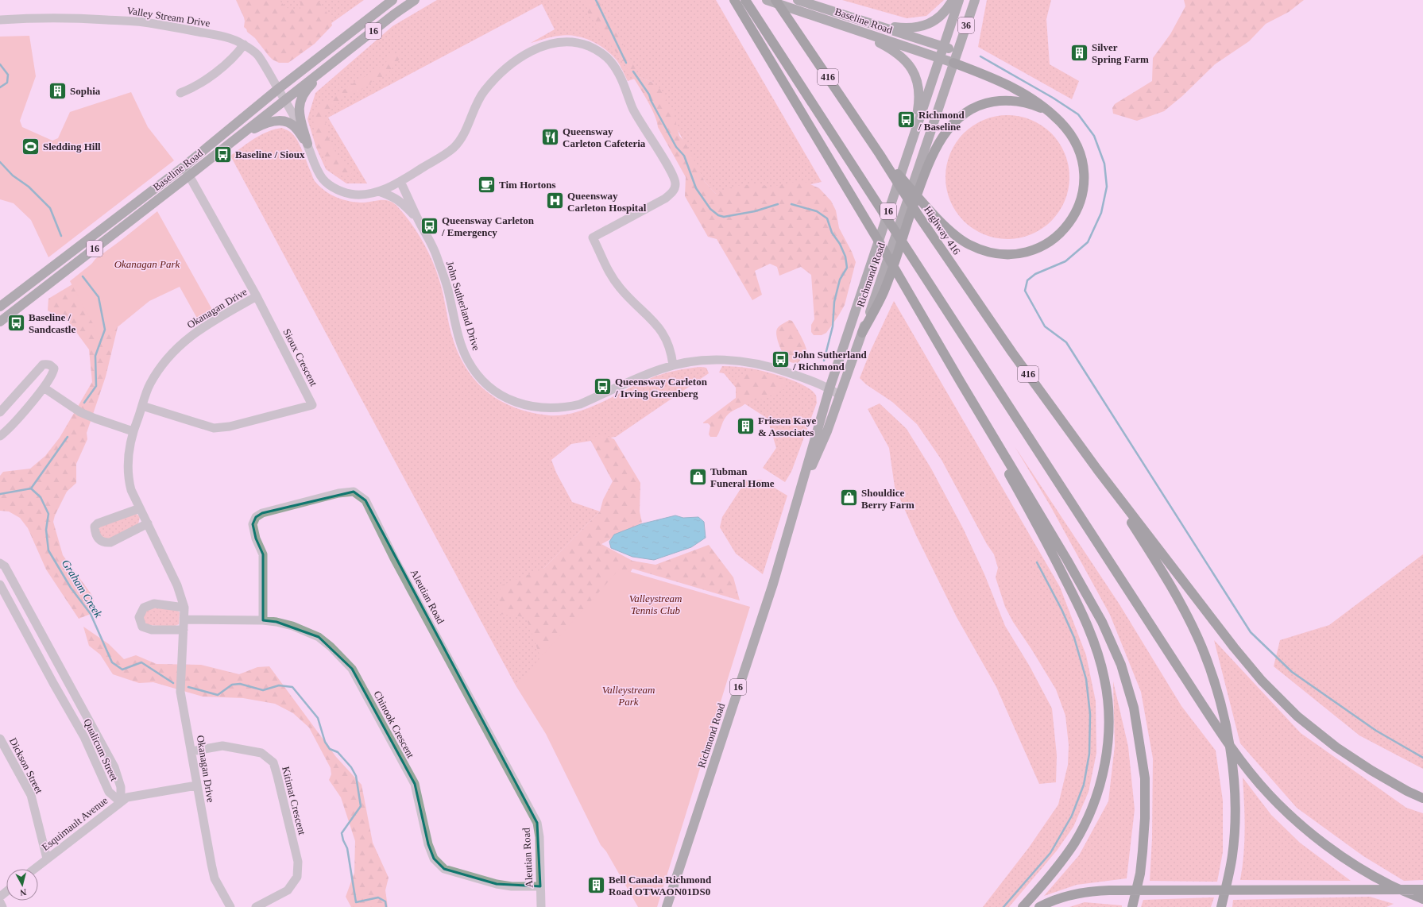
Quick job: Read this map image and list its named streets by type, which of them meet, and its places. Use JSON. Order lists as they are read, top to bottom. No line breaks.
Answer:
{"streets":{"highway":["416","Highway 416"],"main road":["Baseline Road","36","16","Richmond Road"],"street":["Valley Stream Drive","John Sutherland Drive","Okanagan Drive","Sioux Crescent","Aleutian Road","Chinook Crescent","Qualicum Street","Dickson Street","Kitimat Crescent","Esquimault Avenue"]},"crossings":[["Valley Stream Drive","Baseline Road"],["Baseline Road","36"],["Baseline Road","Richmond Road"],["Baseline Road","Sioux Crescent"],["36","Richmond Road"],["Richmond Road","John Sutherland Drive"],["Okanagan Drive","Sioux Crescent"],["Okanagan Drive","Chinook Crescent"],["Okanagan Drive","Kitimat Crescent"],["Okanagan Drive","Esquimault Avenue"],["Aleutian Road","Chinook Crescent"],["Qualicum Street","Esquimault Avenue"],["Dickson Street","Esquimault Avenue"]],"water":["Graham Creek"],"parks":["Okanagan Park","Valleystream Tennis Club","Valleystream Park"],"places":{"building":["Silver Spring Farm","Sophia","Friesen Kaye & Associates","Bell Canada Richmond Road OTWAON01DS0"],"bus stop":["Richmond / Baseline","Baseline / Sioux","Queensway Carleton / Emergency","Baseline / Sandcastle","John Sutherland / Richmond","Queensway Carleton / Irving Greenberg"],"restaurant":["Queensway Carleton Cafeteria"],"sports":["Sledding Hill"],"cafe":["Tim Hortons"],"hospital":["Queensway Carleton Hospital"],"shop":["Tubman Funeral Home","Shouldice Berry Farm"]},"north":"bottom"}
